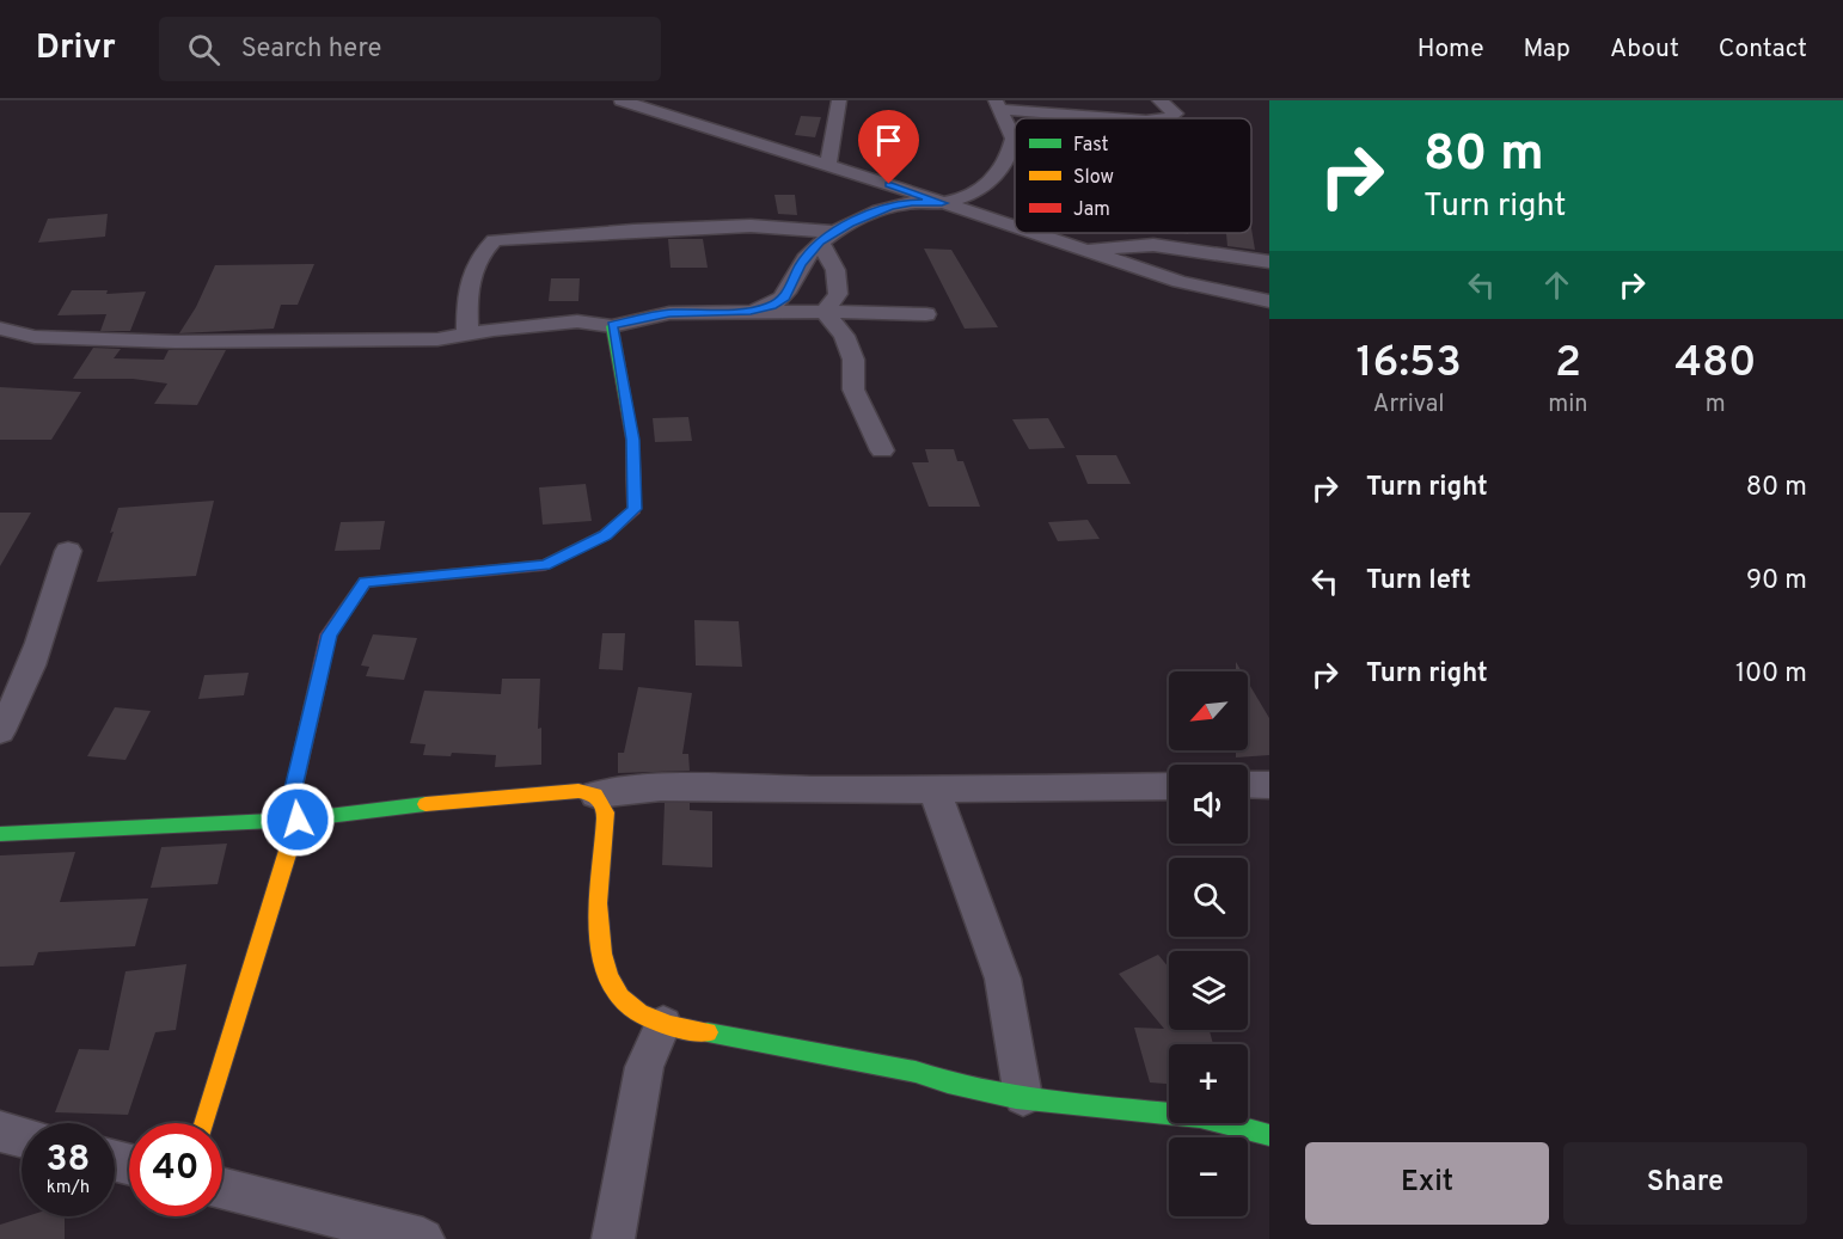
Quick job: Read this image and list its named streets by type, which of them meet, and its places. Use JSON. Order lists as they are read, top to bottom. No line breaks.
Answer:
{"legend":["Fast","Slow","Jam"],"north":"bottom left","page":{"header":"Drivr","search":"Search here","nav":["Home","Map","About","Contact"],"turn":["80 m","Turn right"],"eta":["16:53","Arrival","2","min","480","m"],"list":[{"name":"Turn right","value":"80 m"},{"name":"Turn left","value":"90 m"},{"name":"Turn right","value":"100 m"}],"map_buttons":["+","−"],"speed":"38 km/h","limit":"40","buttons":["Exit","Share"]}}
